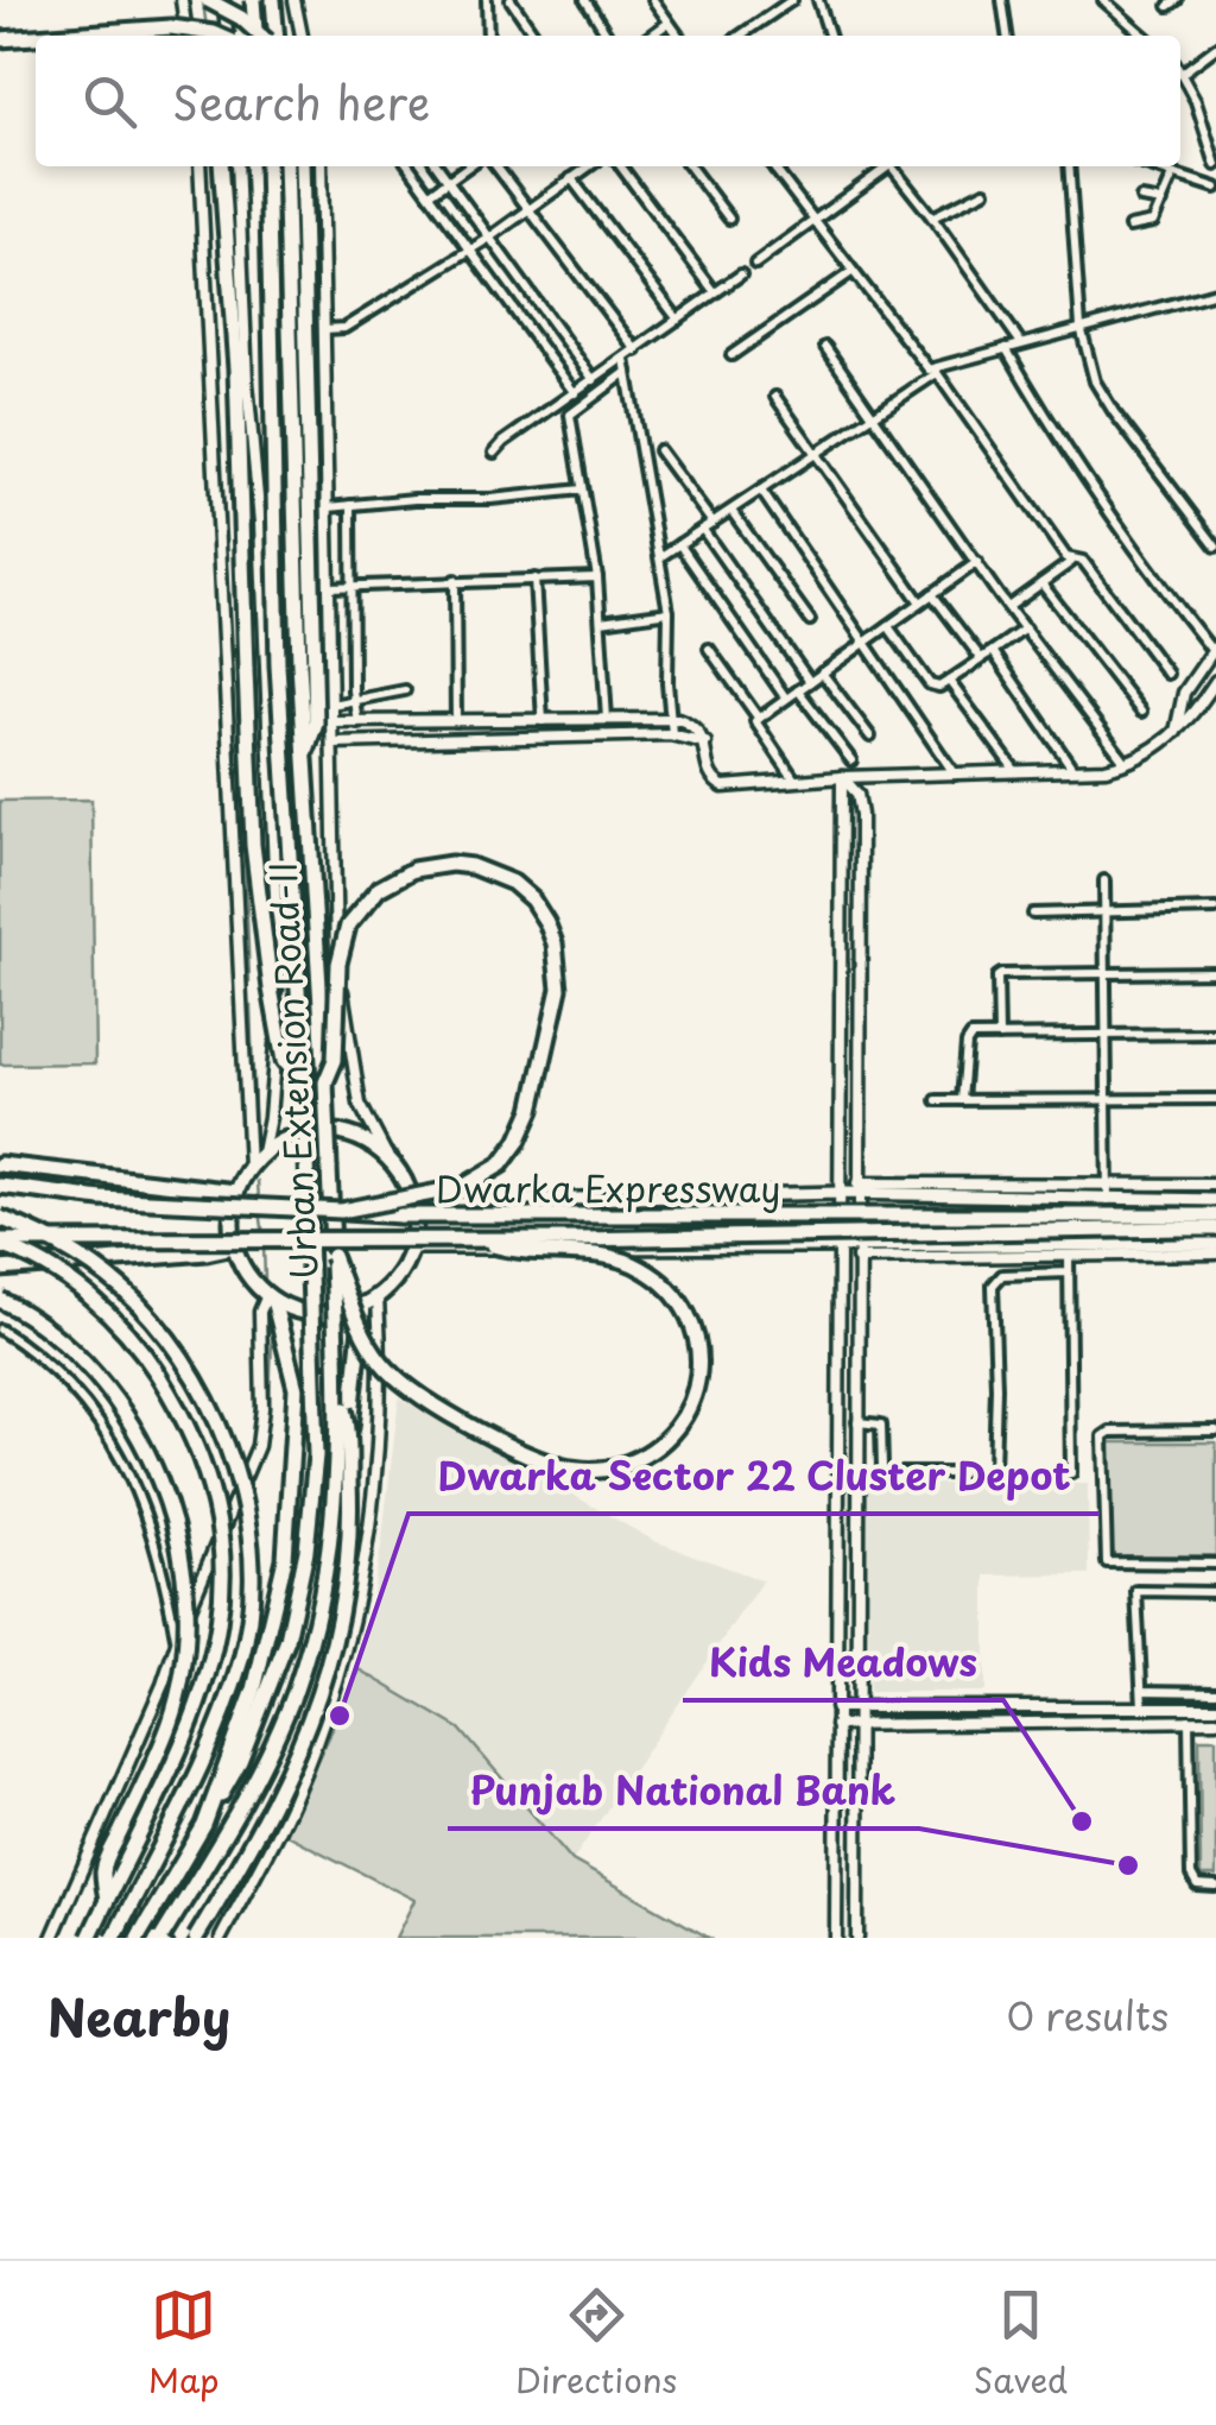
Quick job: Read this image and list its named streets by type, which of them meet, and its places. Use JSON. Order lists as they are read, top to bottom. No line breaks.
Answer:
{"streets":{"highway":["Urban Extension Road-II","Dwarka Expressway"]},"places":["Dwarka Sector 22 Cluster Depot","Kids Meadows","Punjab National Bank"],"page":{"search":"Search here","heading":["Nearby","0 results"],"nav":["Map","Directions","Saved"]}}
